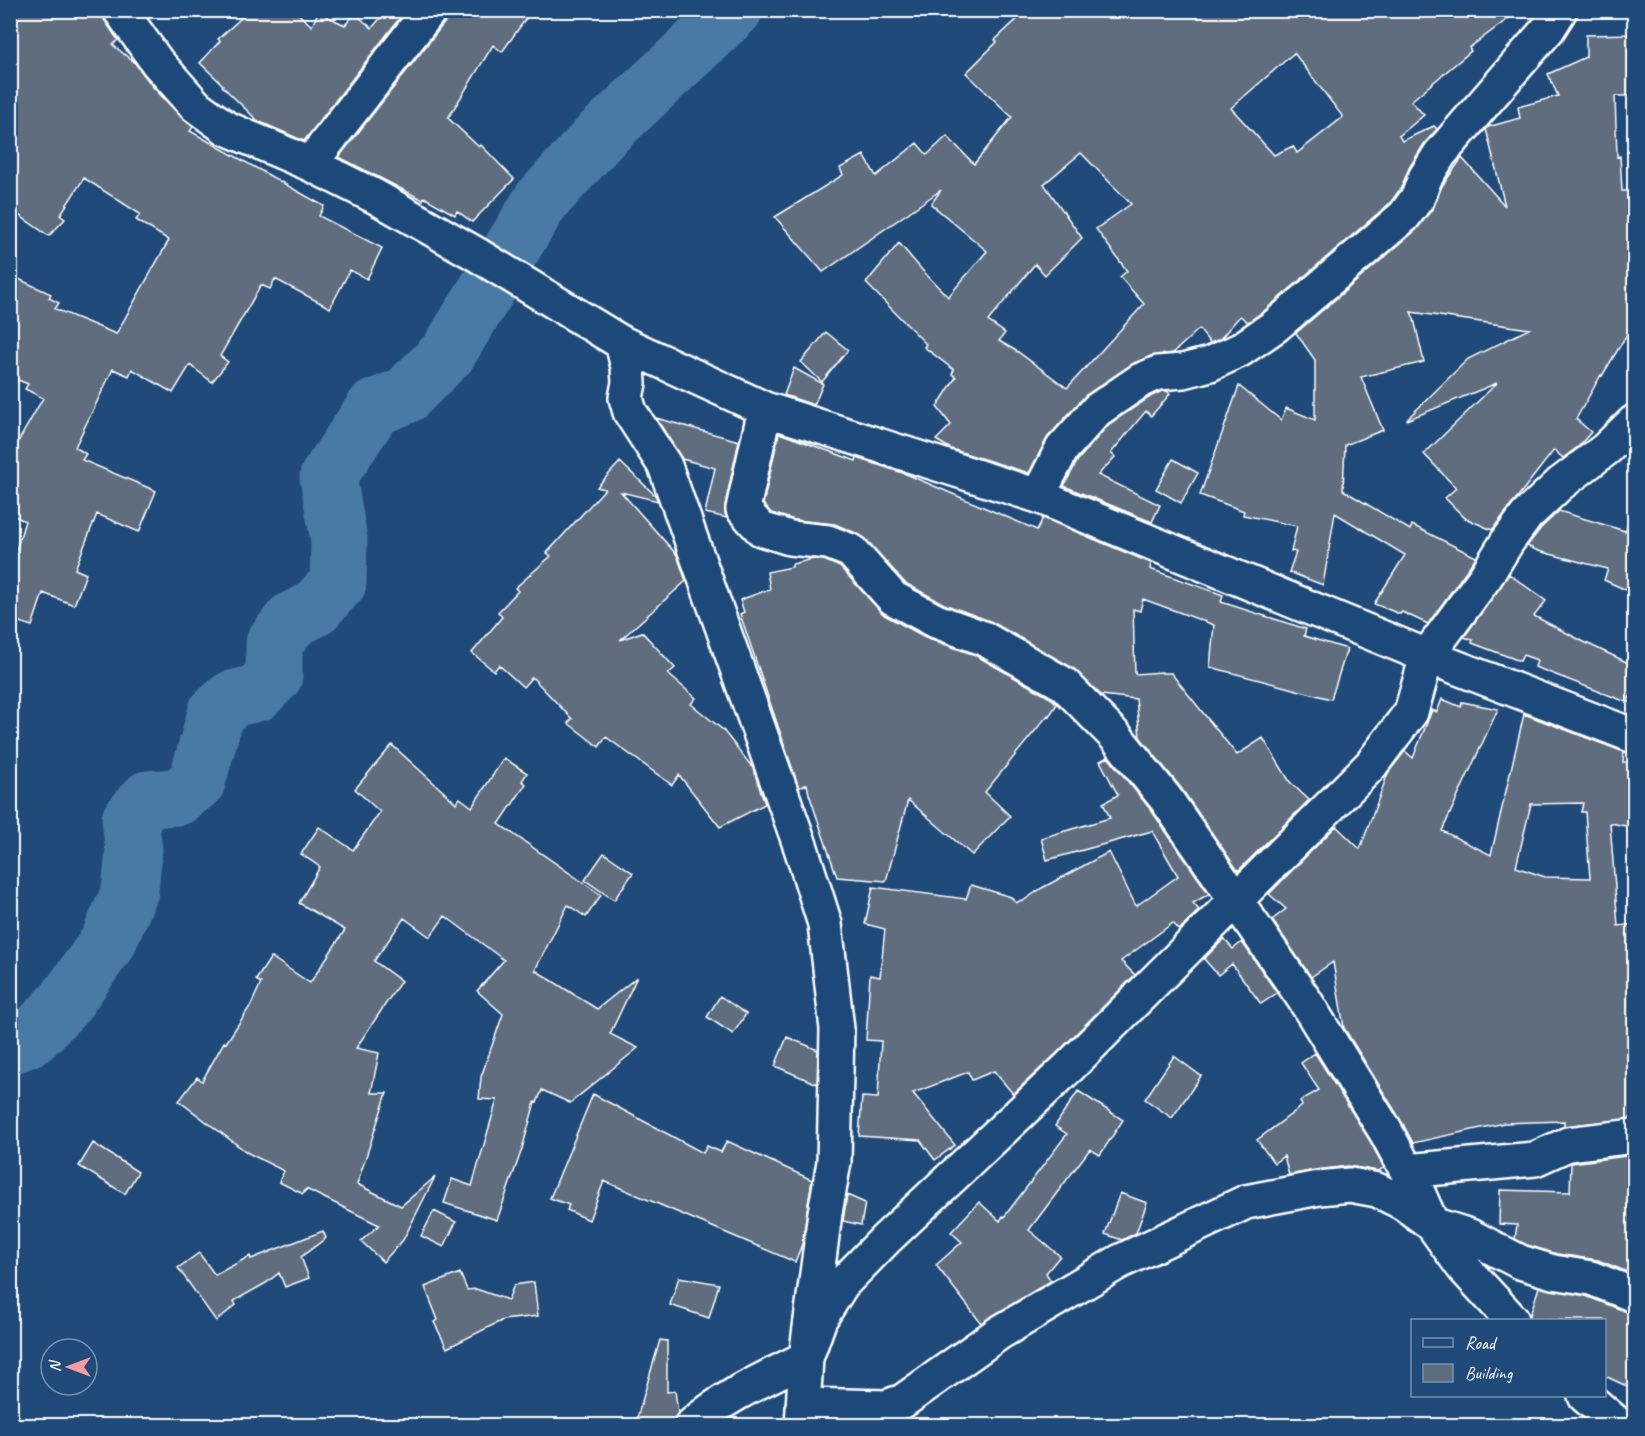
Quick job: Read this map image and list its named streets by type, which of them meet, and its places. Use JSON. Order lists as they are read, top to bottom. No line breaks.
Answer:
{"legend":["Road","Building"],"north":"left"}
